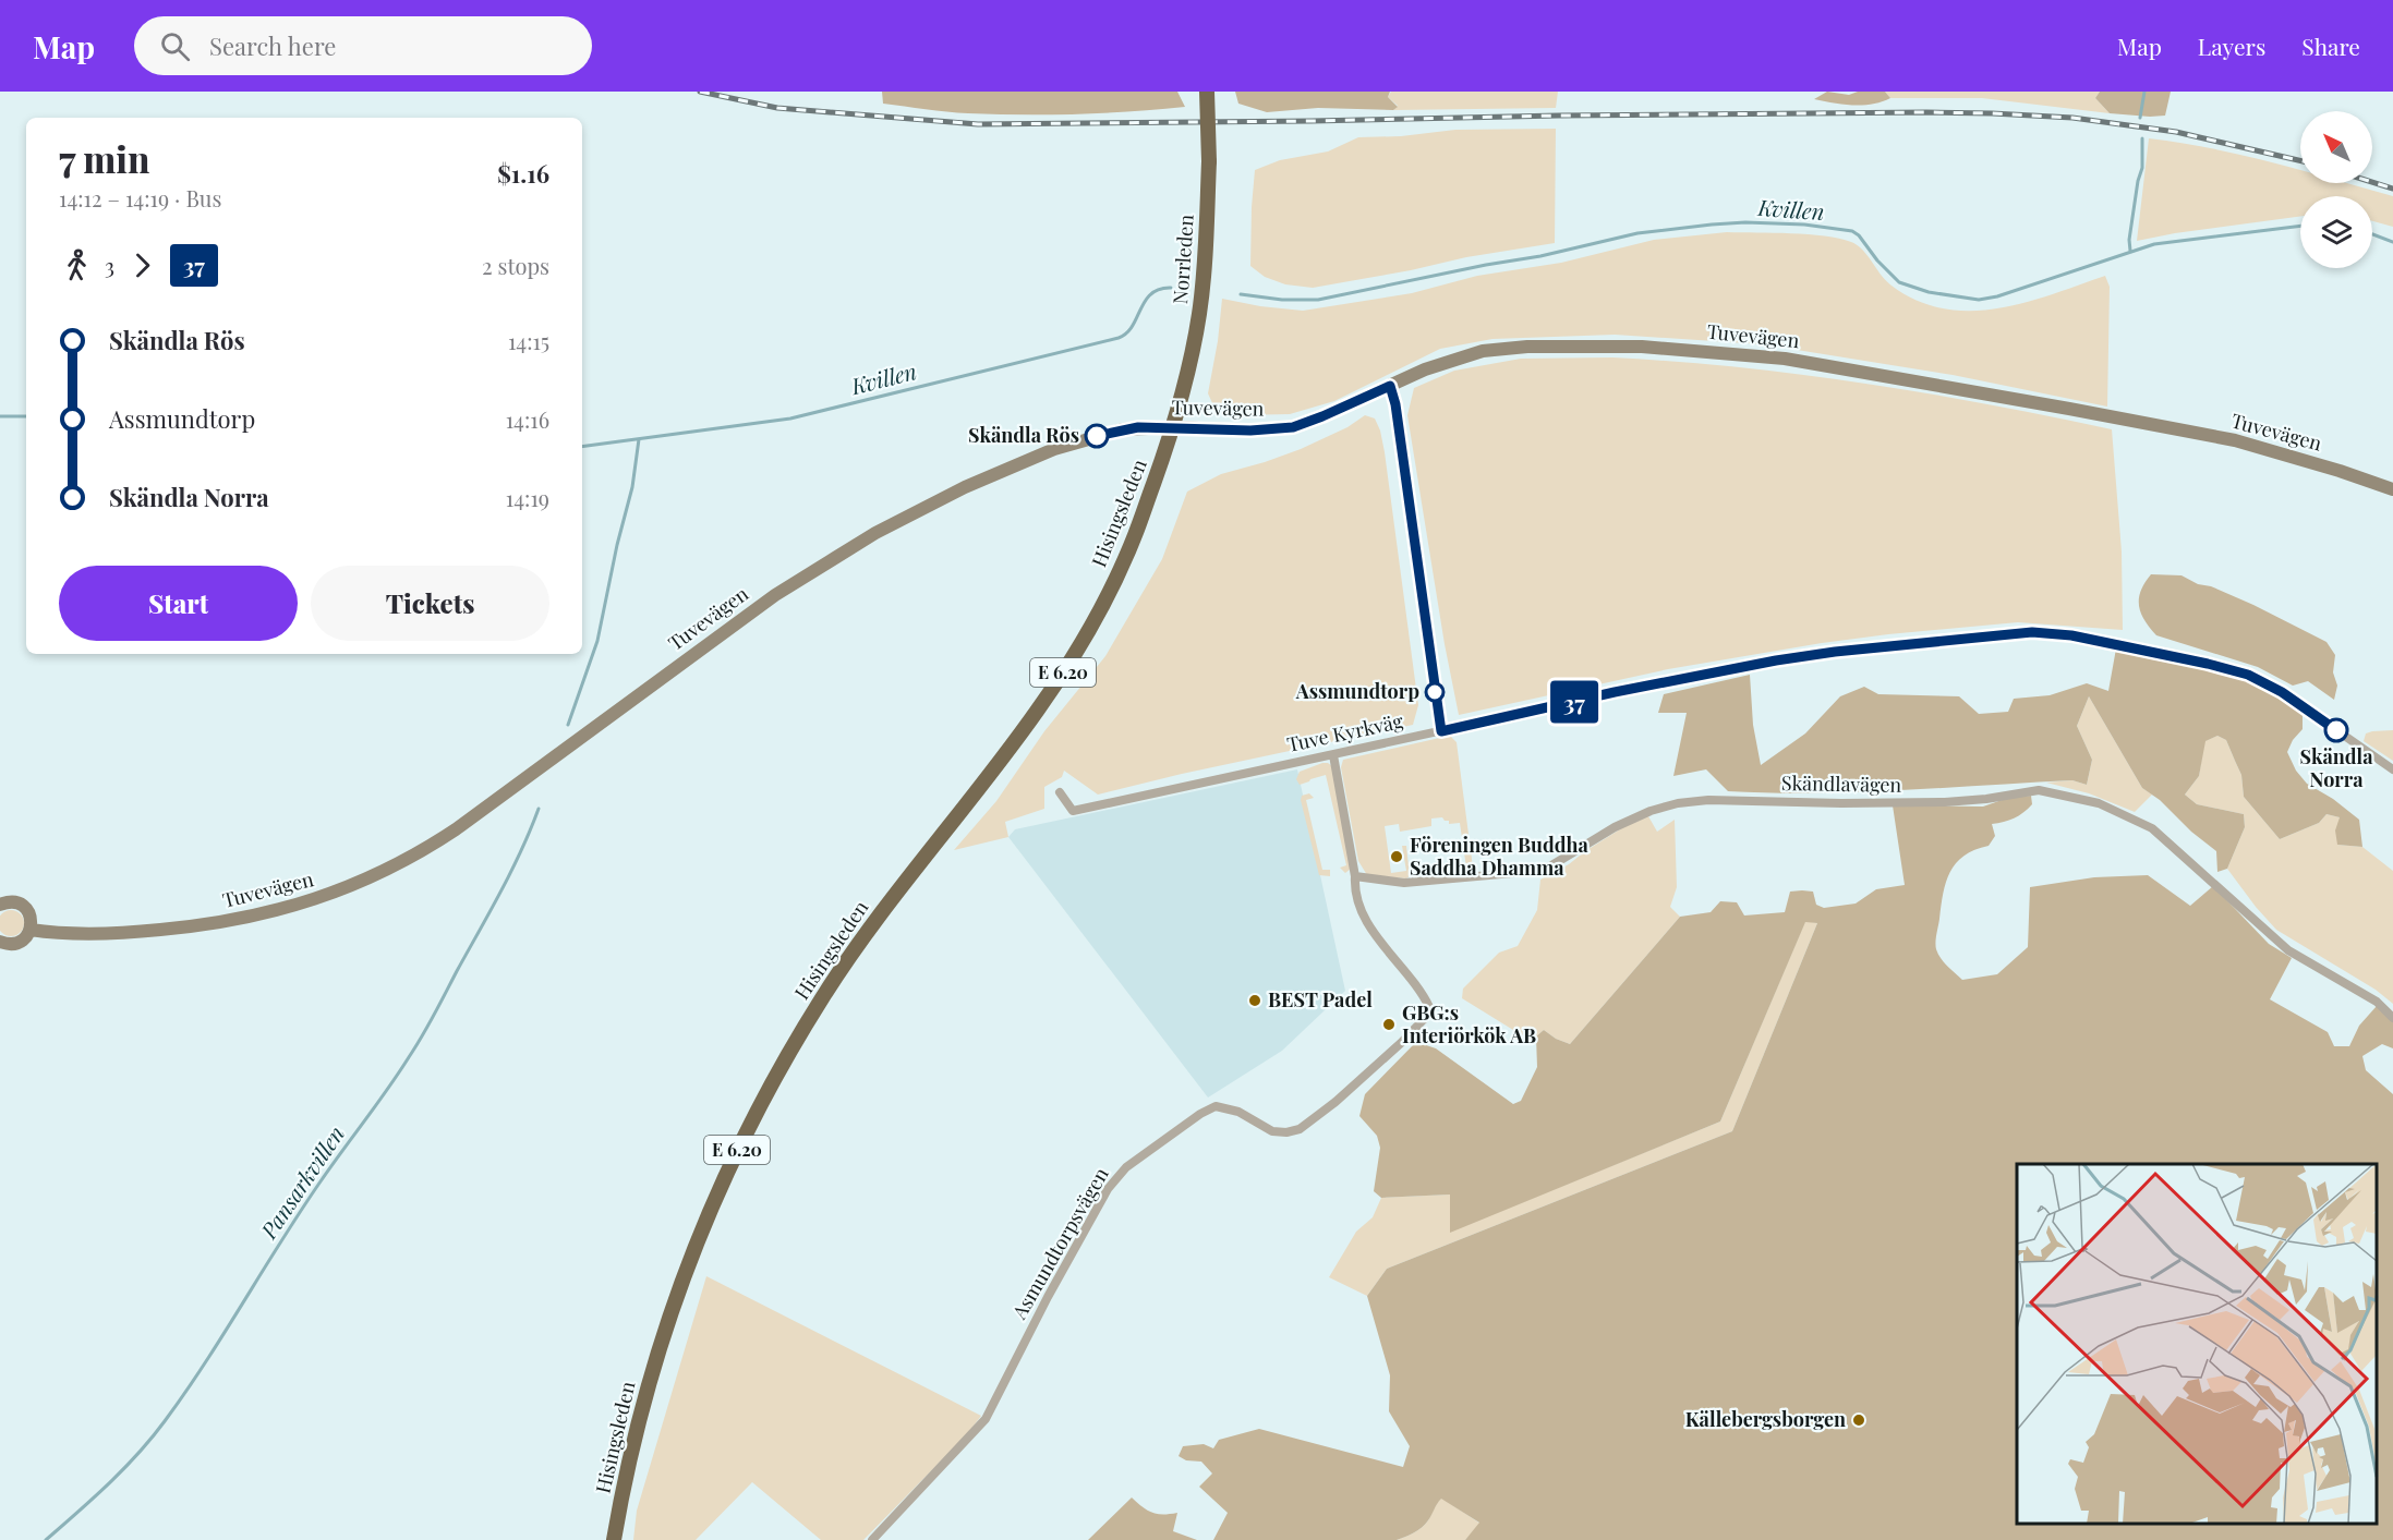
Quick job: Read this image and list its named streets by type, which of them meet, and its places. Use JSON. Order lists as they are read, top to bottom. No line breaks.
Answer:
{"streets":{"highway":["Norrleden","Hisingsleden","E 6.20"],"main road":["Tuvevägen"],"street":["Tuve Kyrkväg","Skändlavägen","Asmundtorpsvägen"]},"crossings":[["Norrleden","Tuvevägen"],["Norrleden","Hisingsleden"],["Tuvevägen","Hisingsleden"],["Skändlavägen","Asmundtorpsvägen"]],"water":["Kvillen","Pansarkvillen"],"places":["Skändla Rös","Assmundtorp","Skändla Norra","Föreningen Buddha Saddha Dhamma","BEST Padel","GBG:s Interiörkök AB","Källebergsborgen"],"lines":["bus line 37"],"north":"top left","page":{"header":"Map","search":"Search here","nav":["Map","Layers","Share"],"on_map":"37","heading":["7 min","14:12 – 14:19 · Bus","$1.16"],"legs":["3","37","2 stops"],"list":[{"name":"Skändla Rös","value":"14:15"},{"name":"Assmundtorp","value":"14:16"},{"name":"Skändla Norra","value":"14:19"}],"buttons":["Start","Tickets"]}}
